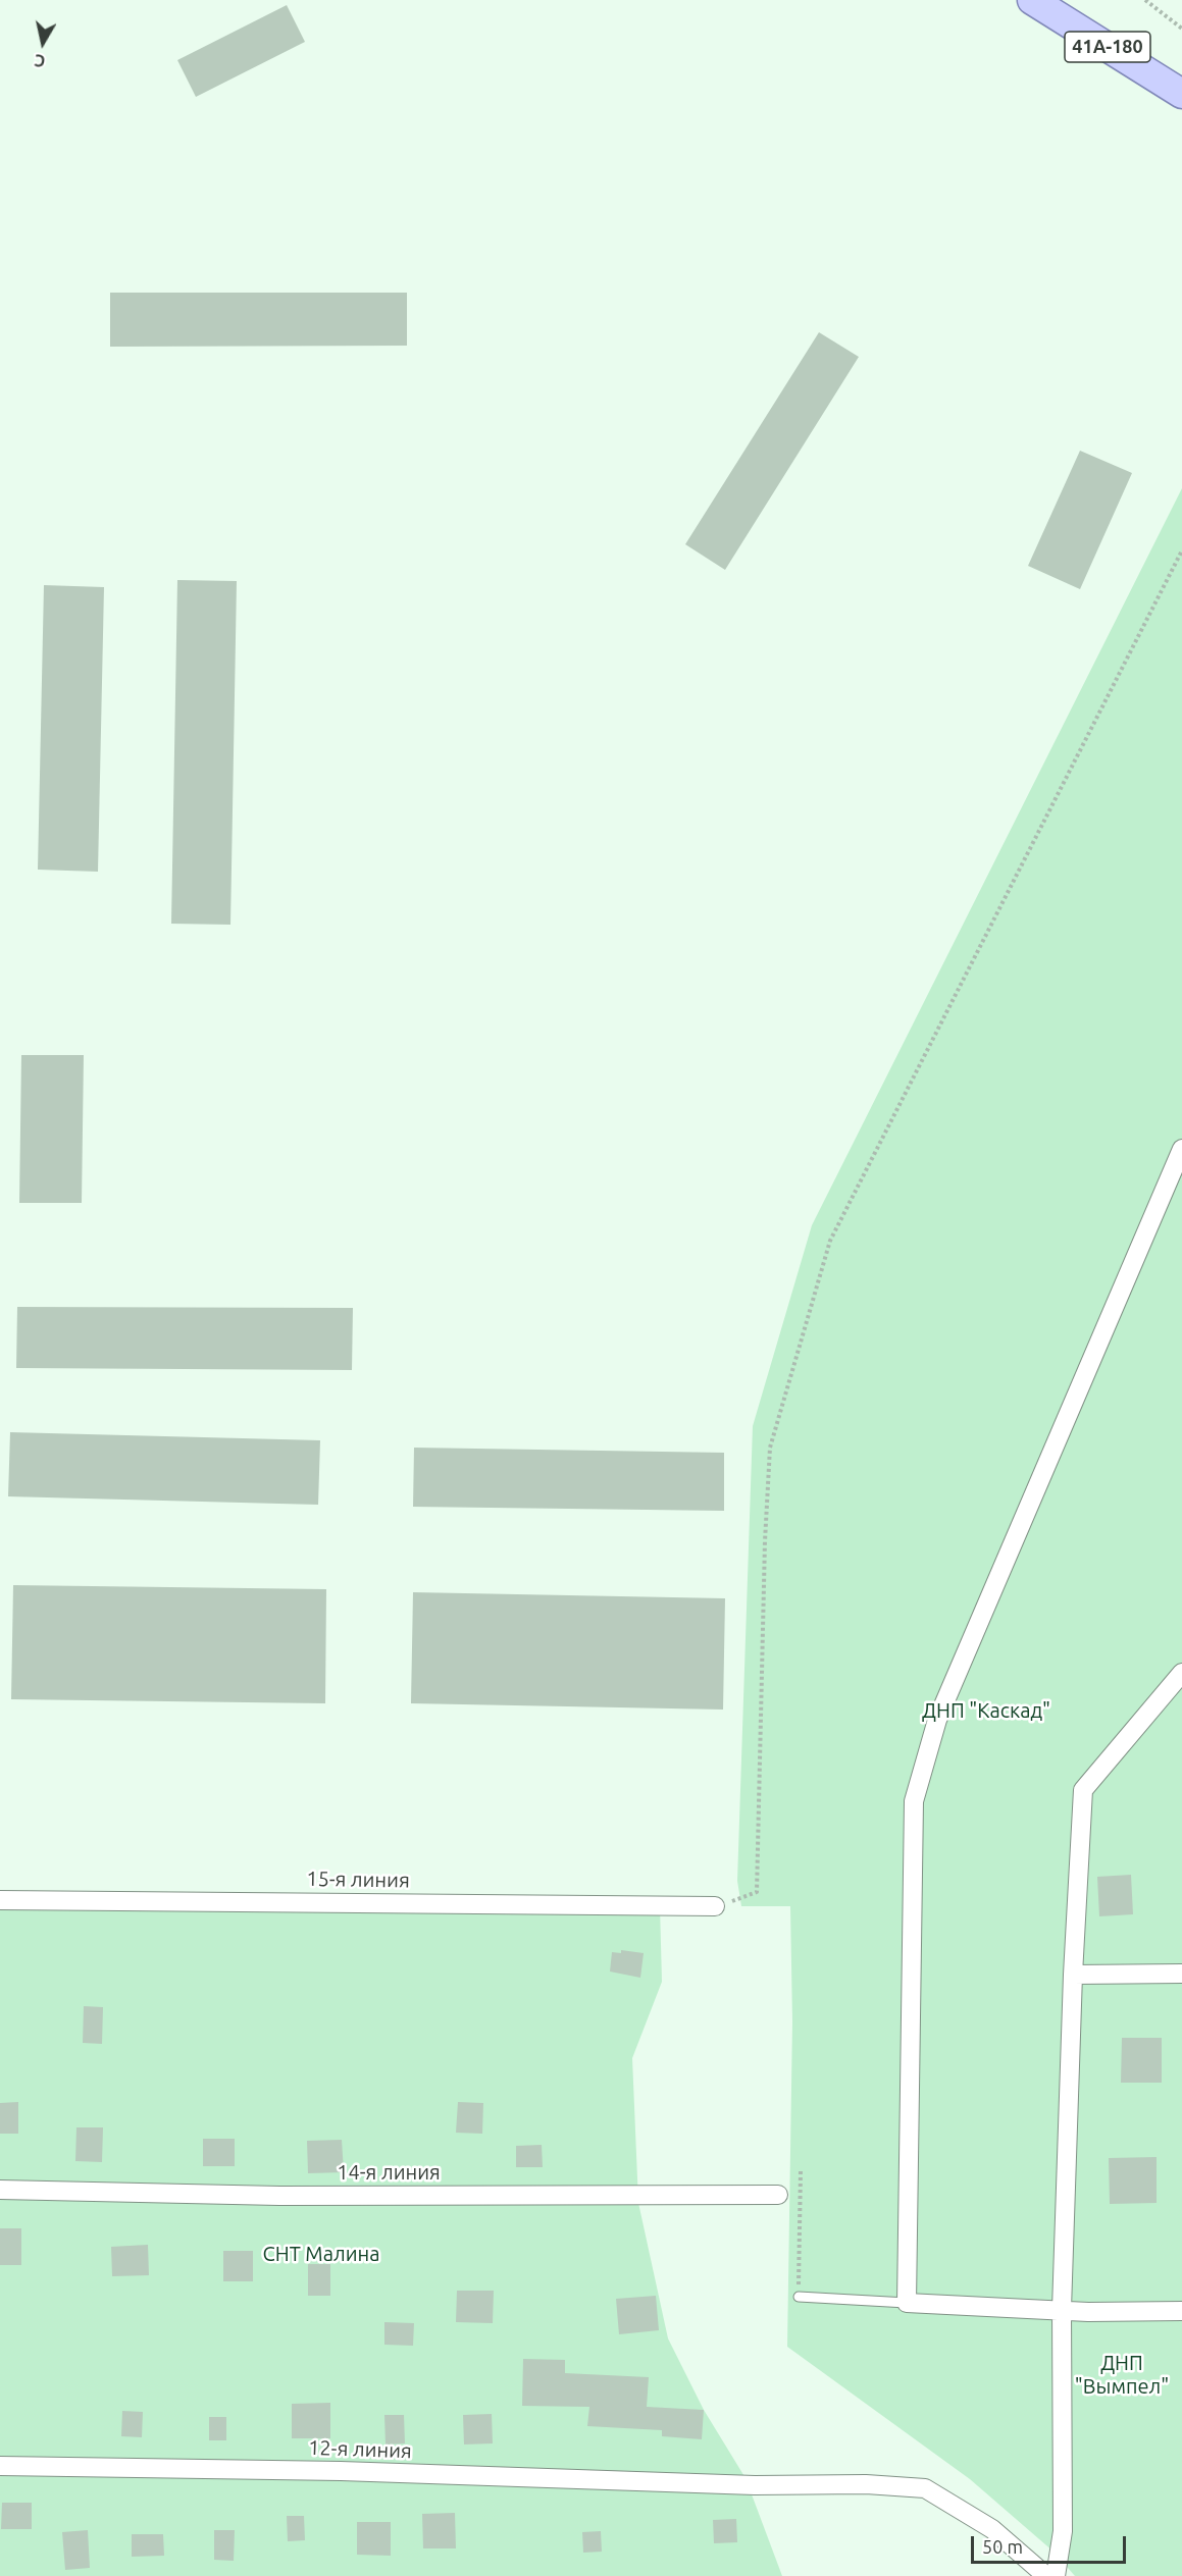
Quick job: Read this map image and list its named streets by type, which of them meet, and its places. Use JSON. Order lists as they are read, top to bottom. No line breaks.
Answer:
{"streets":{"main road":["41А-180"],"street":["15-я линия","14-я линия","12-я линия"]},"parks":["ДНП \"Каскад\"","СНТ Малина","ДНП \"Вымпел\""],"scale_bar":"50 m","north":"bottom"}
